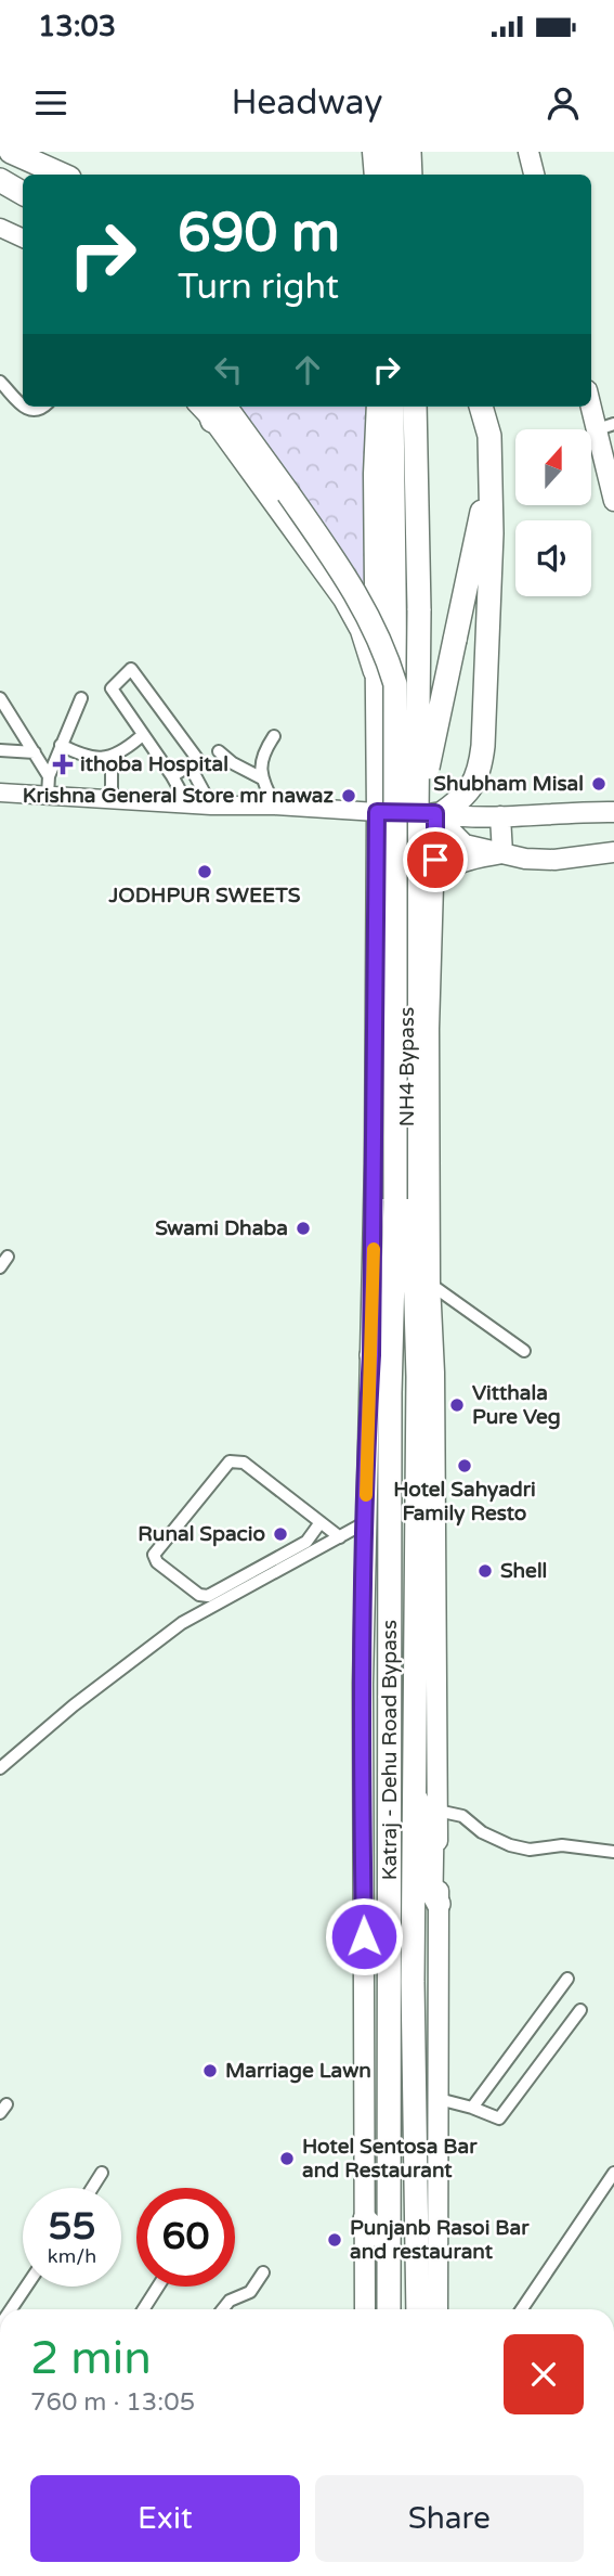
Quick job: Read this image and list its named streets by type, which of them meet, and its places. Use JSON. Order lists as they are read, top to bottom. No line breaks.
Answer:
{"streets":{"highway":["Katraj - Dehu Road Bypass"],"main road":["NH4 Bypass"]},"crossings":[["NH4 Bypass","Katraj - Dehu Road Bypass"]],"places":{"health":["ithoba Hospital"],"other":["Shubham Misal","Krishna General Store mr nawaz","JODHPUR SWEETS","Swami Dhaba","Vitthala Pure Veg","Hotel Sahyadri Family Resto","Runal Spacio","Shell","Marriage Lawn","Hotel Sentosa Bar and Restaurant","Punjanb Rasoi Bar and restaurant"]},"north":"top","page":{"status":"13:03","header":"Headway","turn":["690 m","Turn right"],"speed":"55 km/h","limit":"60","heading":["2 min","760 m · 13:05"],"buttons":["Exit","Share"]}}
